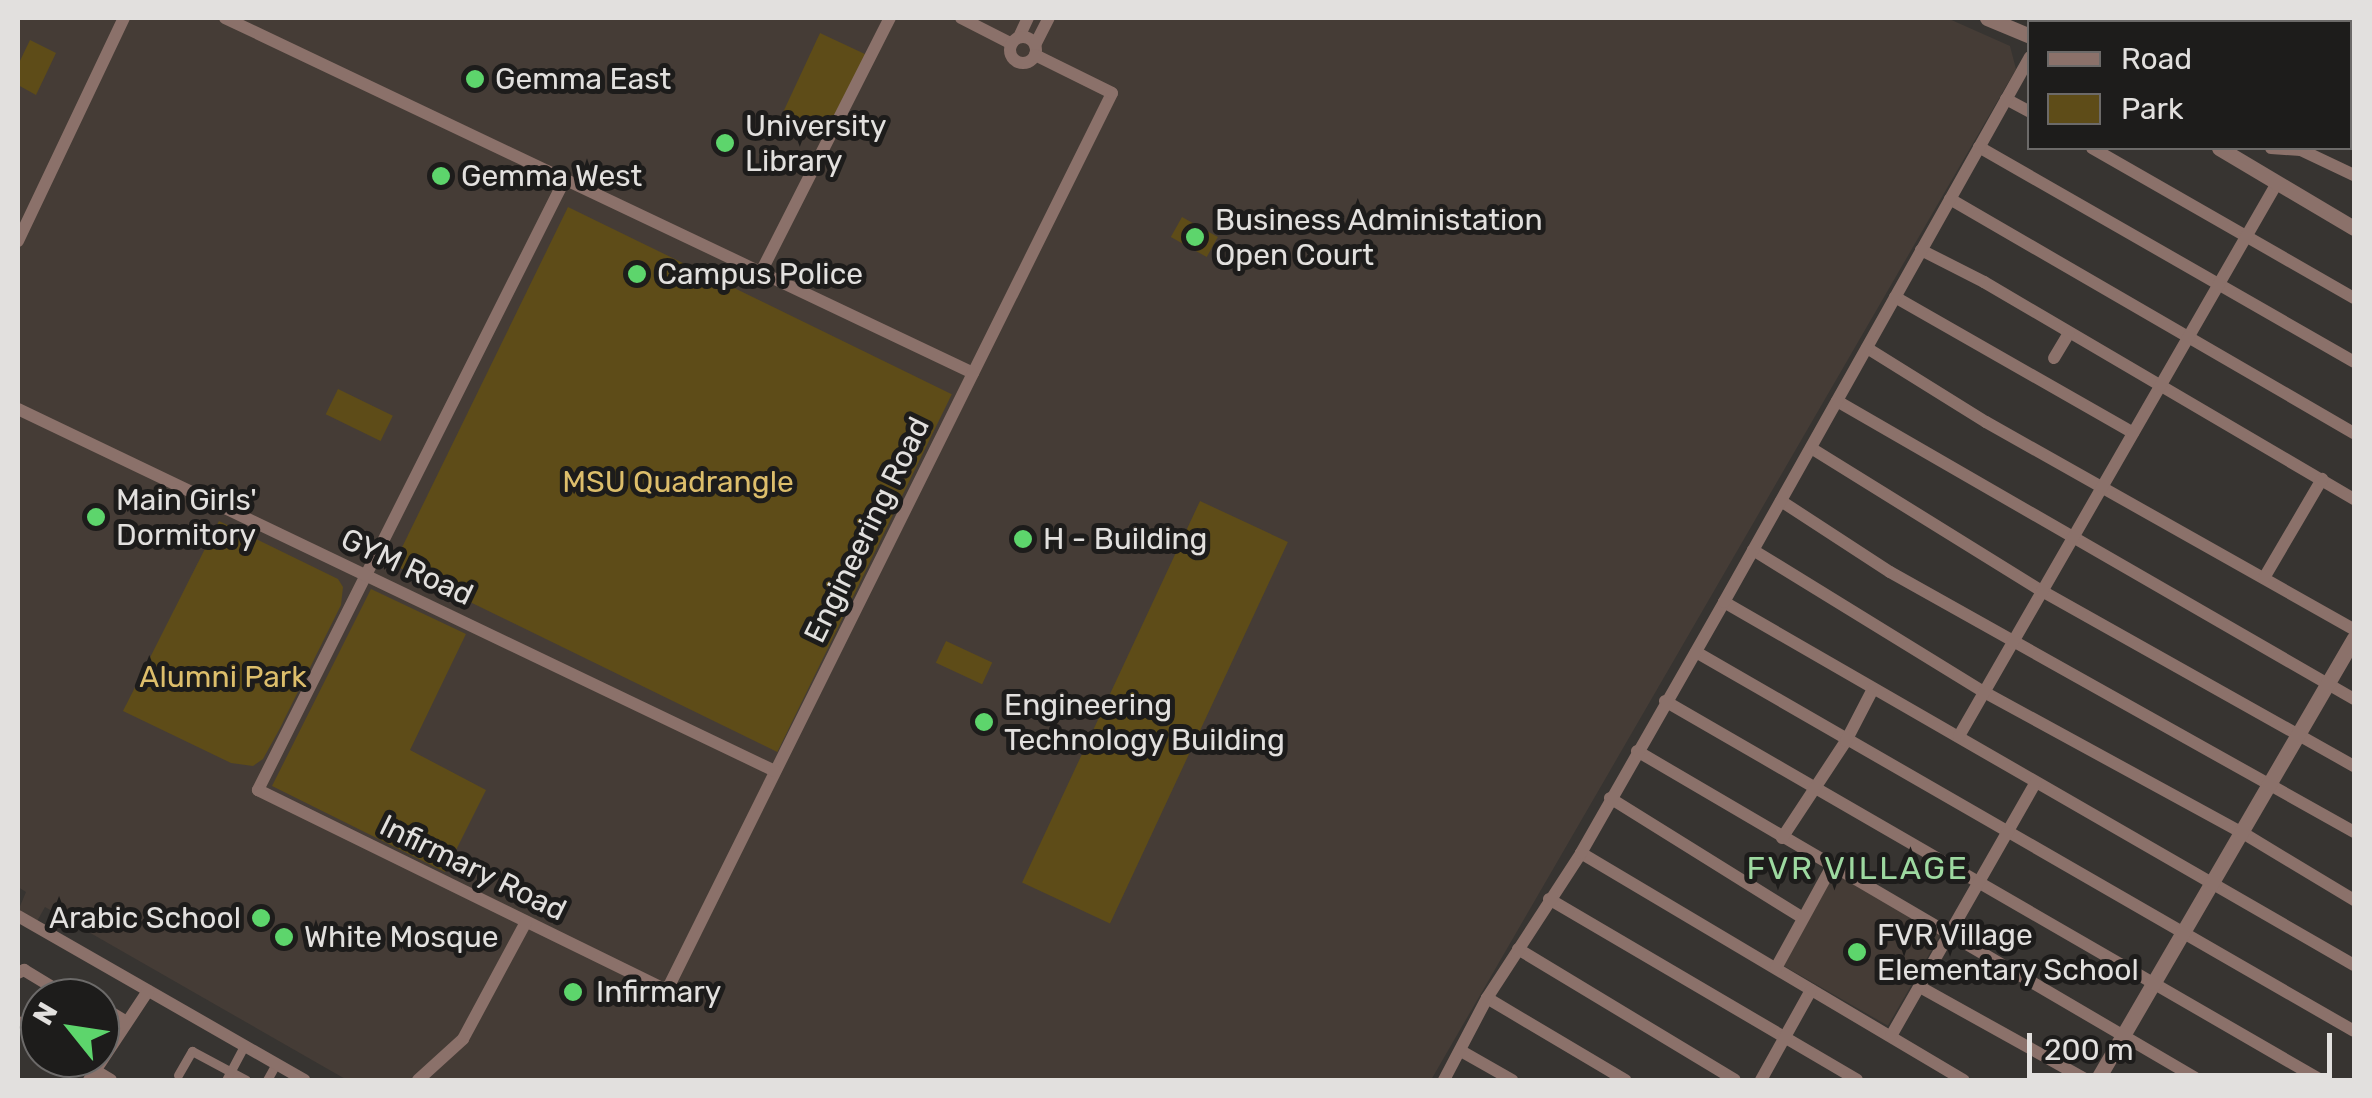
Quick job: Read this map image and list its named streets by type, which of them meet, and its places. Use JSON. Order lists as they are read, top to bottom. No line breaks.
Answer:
{"streets":{"street":["Engineering Road","GYM Road","Infirmary Road"]},"crossings":[["Engineering Road","GYM Road"],["Engineering Road","Infirmary Road"],["GYM Road","Infirmary Road"]],"districts":["FVR VILLAGE"],"parks":["MSU Quadrangle","Alumni Park"],"places":["Gemma East","University Library","Gemma West","Business Administation Open Court","Campus Police","Main Girls' Dormitory","H - Building","Engineering Technology Building","Arabic School","White Mosque","FVR Village Elementary School","Infirmary"],"legend":["Road","Park"],"scale_bar":"200 m","north":"top left"}
